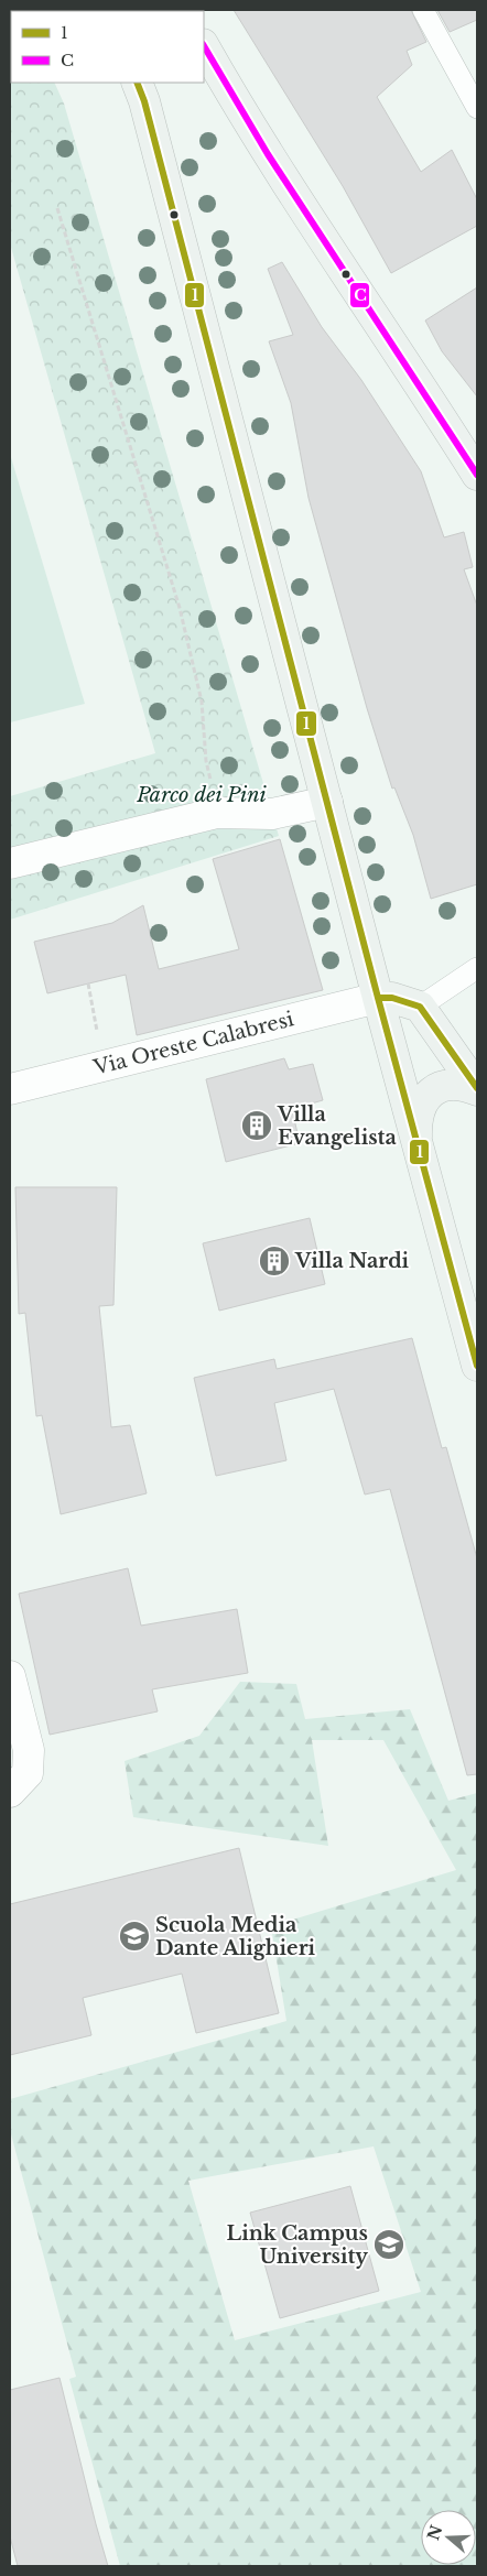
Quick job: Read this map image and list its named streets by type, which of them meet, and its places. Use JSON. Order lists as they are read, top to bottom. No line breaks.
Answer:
{"streets":{"street":["Via Oreste Calabresi"]},"parks":["Parco dei Pini"],"places":{"building":["Villa Evangelista","Villa Nardi"],"school or university":["Scuola Media Dante Alighieri","Link Campus University"]},"lines":["transit line C","transit line 1"],"legend":["1","C"],"north":"left"}
